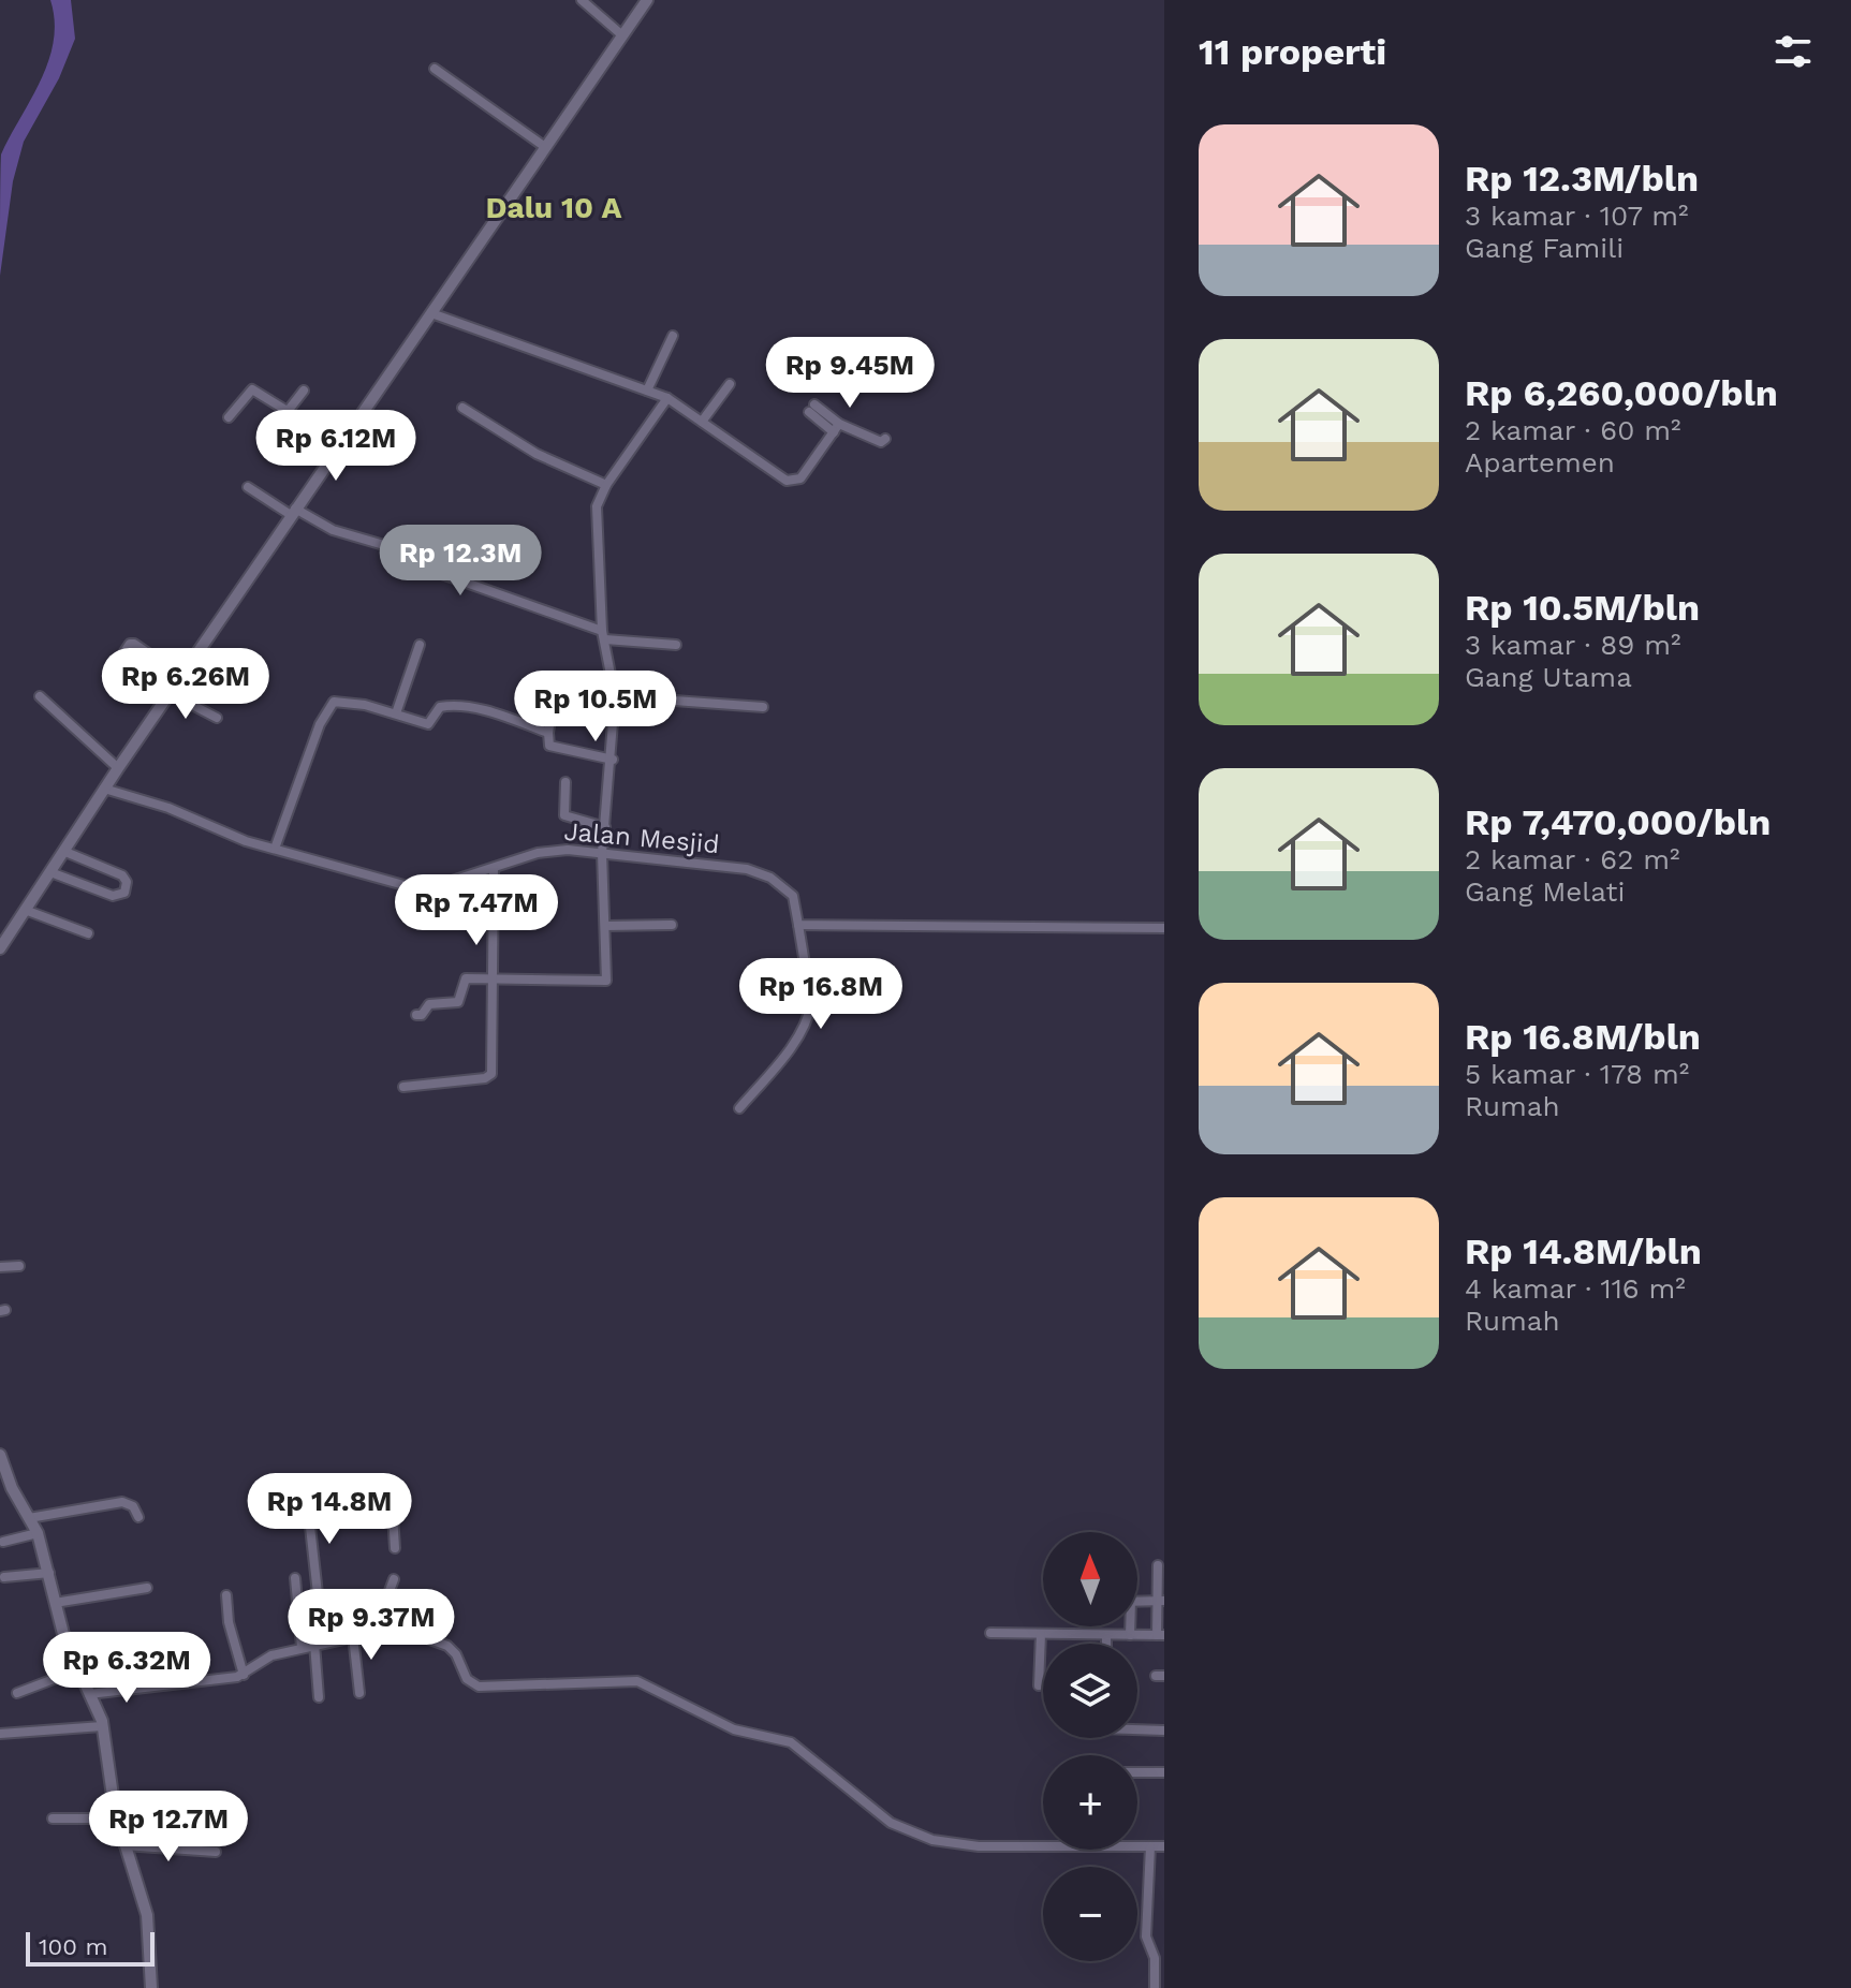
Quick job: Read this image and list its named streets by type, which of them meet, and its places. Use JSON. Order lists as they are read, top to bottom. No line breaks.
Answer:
{"streets":{"street":["Jalan Mesjid"]},"districts":["Dalu 10 A"],"scale_bar":"100 m","north":"top","page":{"heading":"11 properti","list":[{"name":"Rp 12.3M/bln","note":"3 kamar · 107 m² · Gang Famili"},{"name":"Rp 6,260,000/bln","note":"2 kamar · 60 m² · Apartemen"},{"name":"Rp 10.5M/bln","note":"3 kamar · 89 m² · Gang Utama"},{"name":"Rp 7,470,000/bln","note":"2 kamar · 62 m² · Gang Melati"},{"name":"Rp 16.8M/bln","note":"5 kamar · 178 m² · Rumah"},{"name":"Rp 14.8M/bln","note":"4 kamar · 116 m² · Rumah"}],"price":["Rp 9.45M","Rp 6.12M","Rp 12.3M","Rp 6.26M","Rp 10.5M","Rp 7.47M","Rp 16.8M","Rp 14.8M","Rp 9.37M","Rp 6.32M","Rp 12.7M"],"map_buttons":["+","−"],"scale":"100 m"}}
